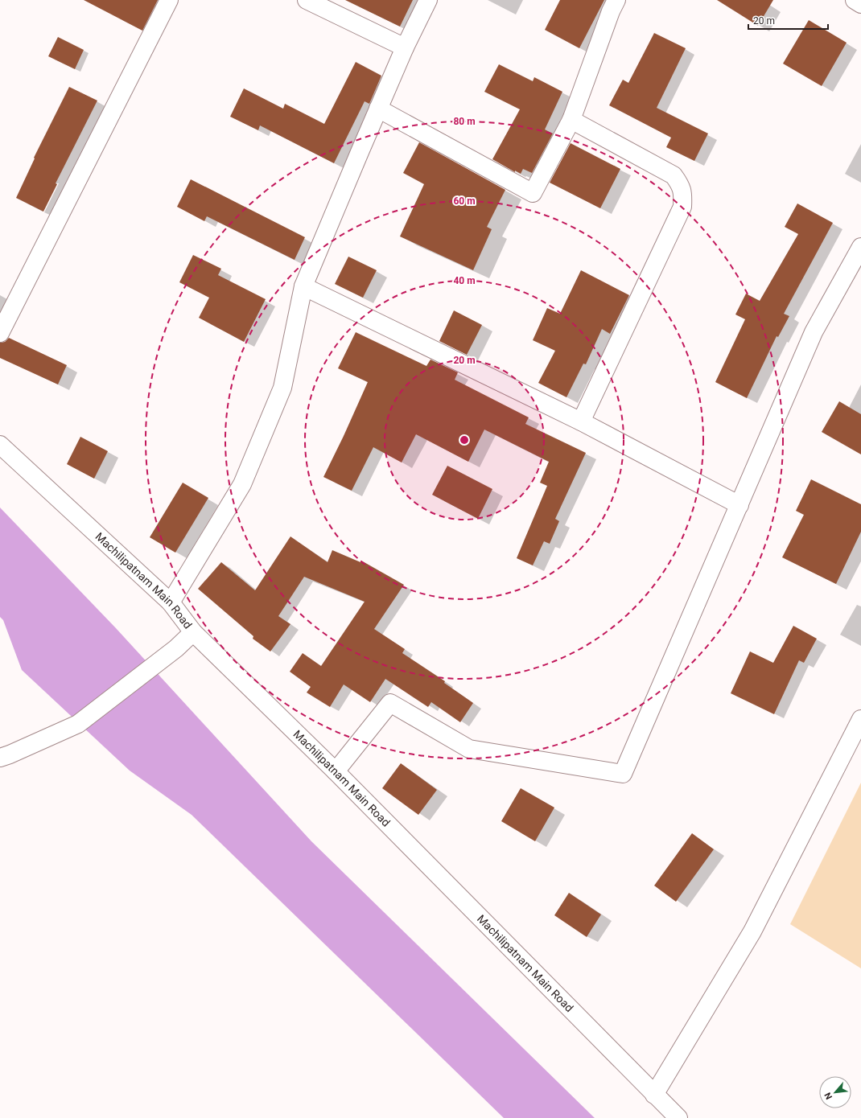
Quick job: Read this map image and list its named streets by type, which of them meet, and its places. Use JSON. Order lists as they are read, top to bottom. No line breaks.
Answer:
{"streets":{"street":["Machilipatnam Main Road"]},"scale_bar":"20 m","north":"bottom left","rings":["80 m","60 m","40 m","20 m"]}
